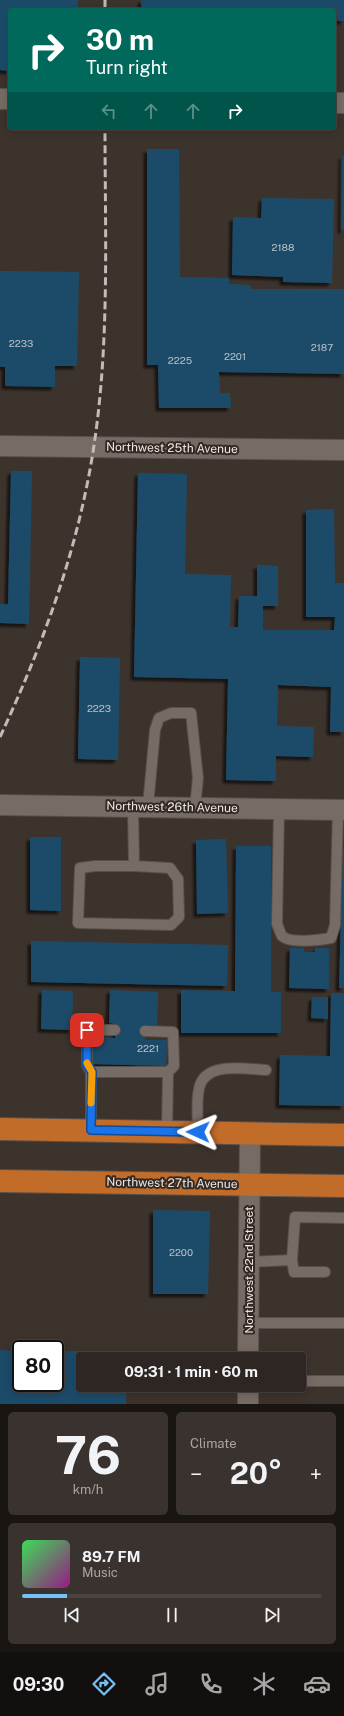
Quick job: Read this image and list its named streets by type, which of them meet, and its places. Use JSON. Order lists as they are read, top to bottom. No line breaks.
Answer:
{"streets":{"highway":["Northwest 27th Avenue"],"street":["Northwest 25th Avenue","Northwest 26th Avenue","Northwest 22nd Street"]},"crossings":[["Northwest 27th Avenue","Northwest 22nd Street"]],"house_numbers":["2188","2233","2187","2201","2225","2223","2221","2200"],"page":{"turn":["30 m","Turn right"],"limit":"80","trip":"09:31 · 1 min · 60 m","tile":[["76","km/h"],"Climate"],"heat":["−","20°","+"],"song":["89.7 FM","Music"],"tabs":"09:30"}}
